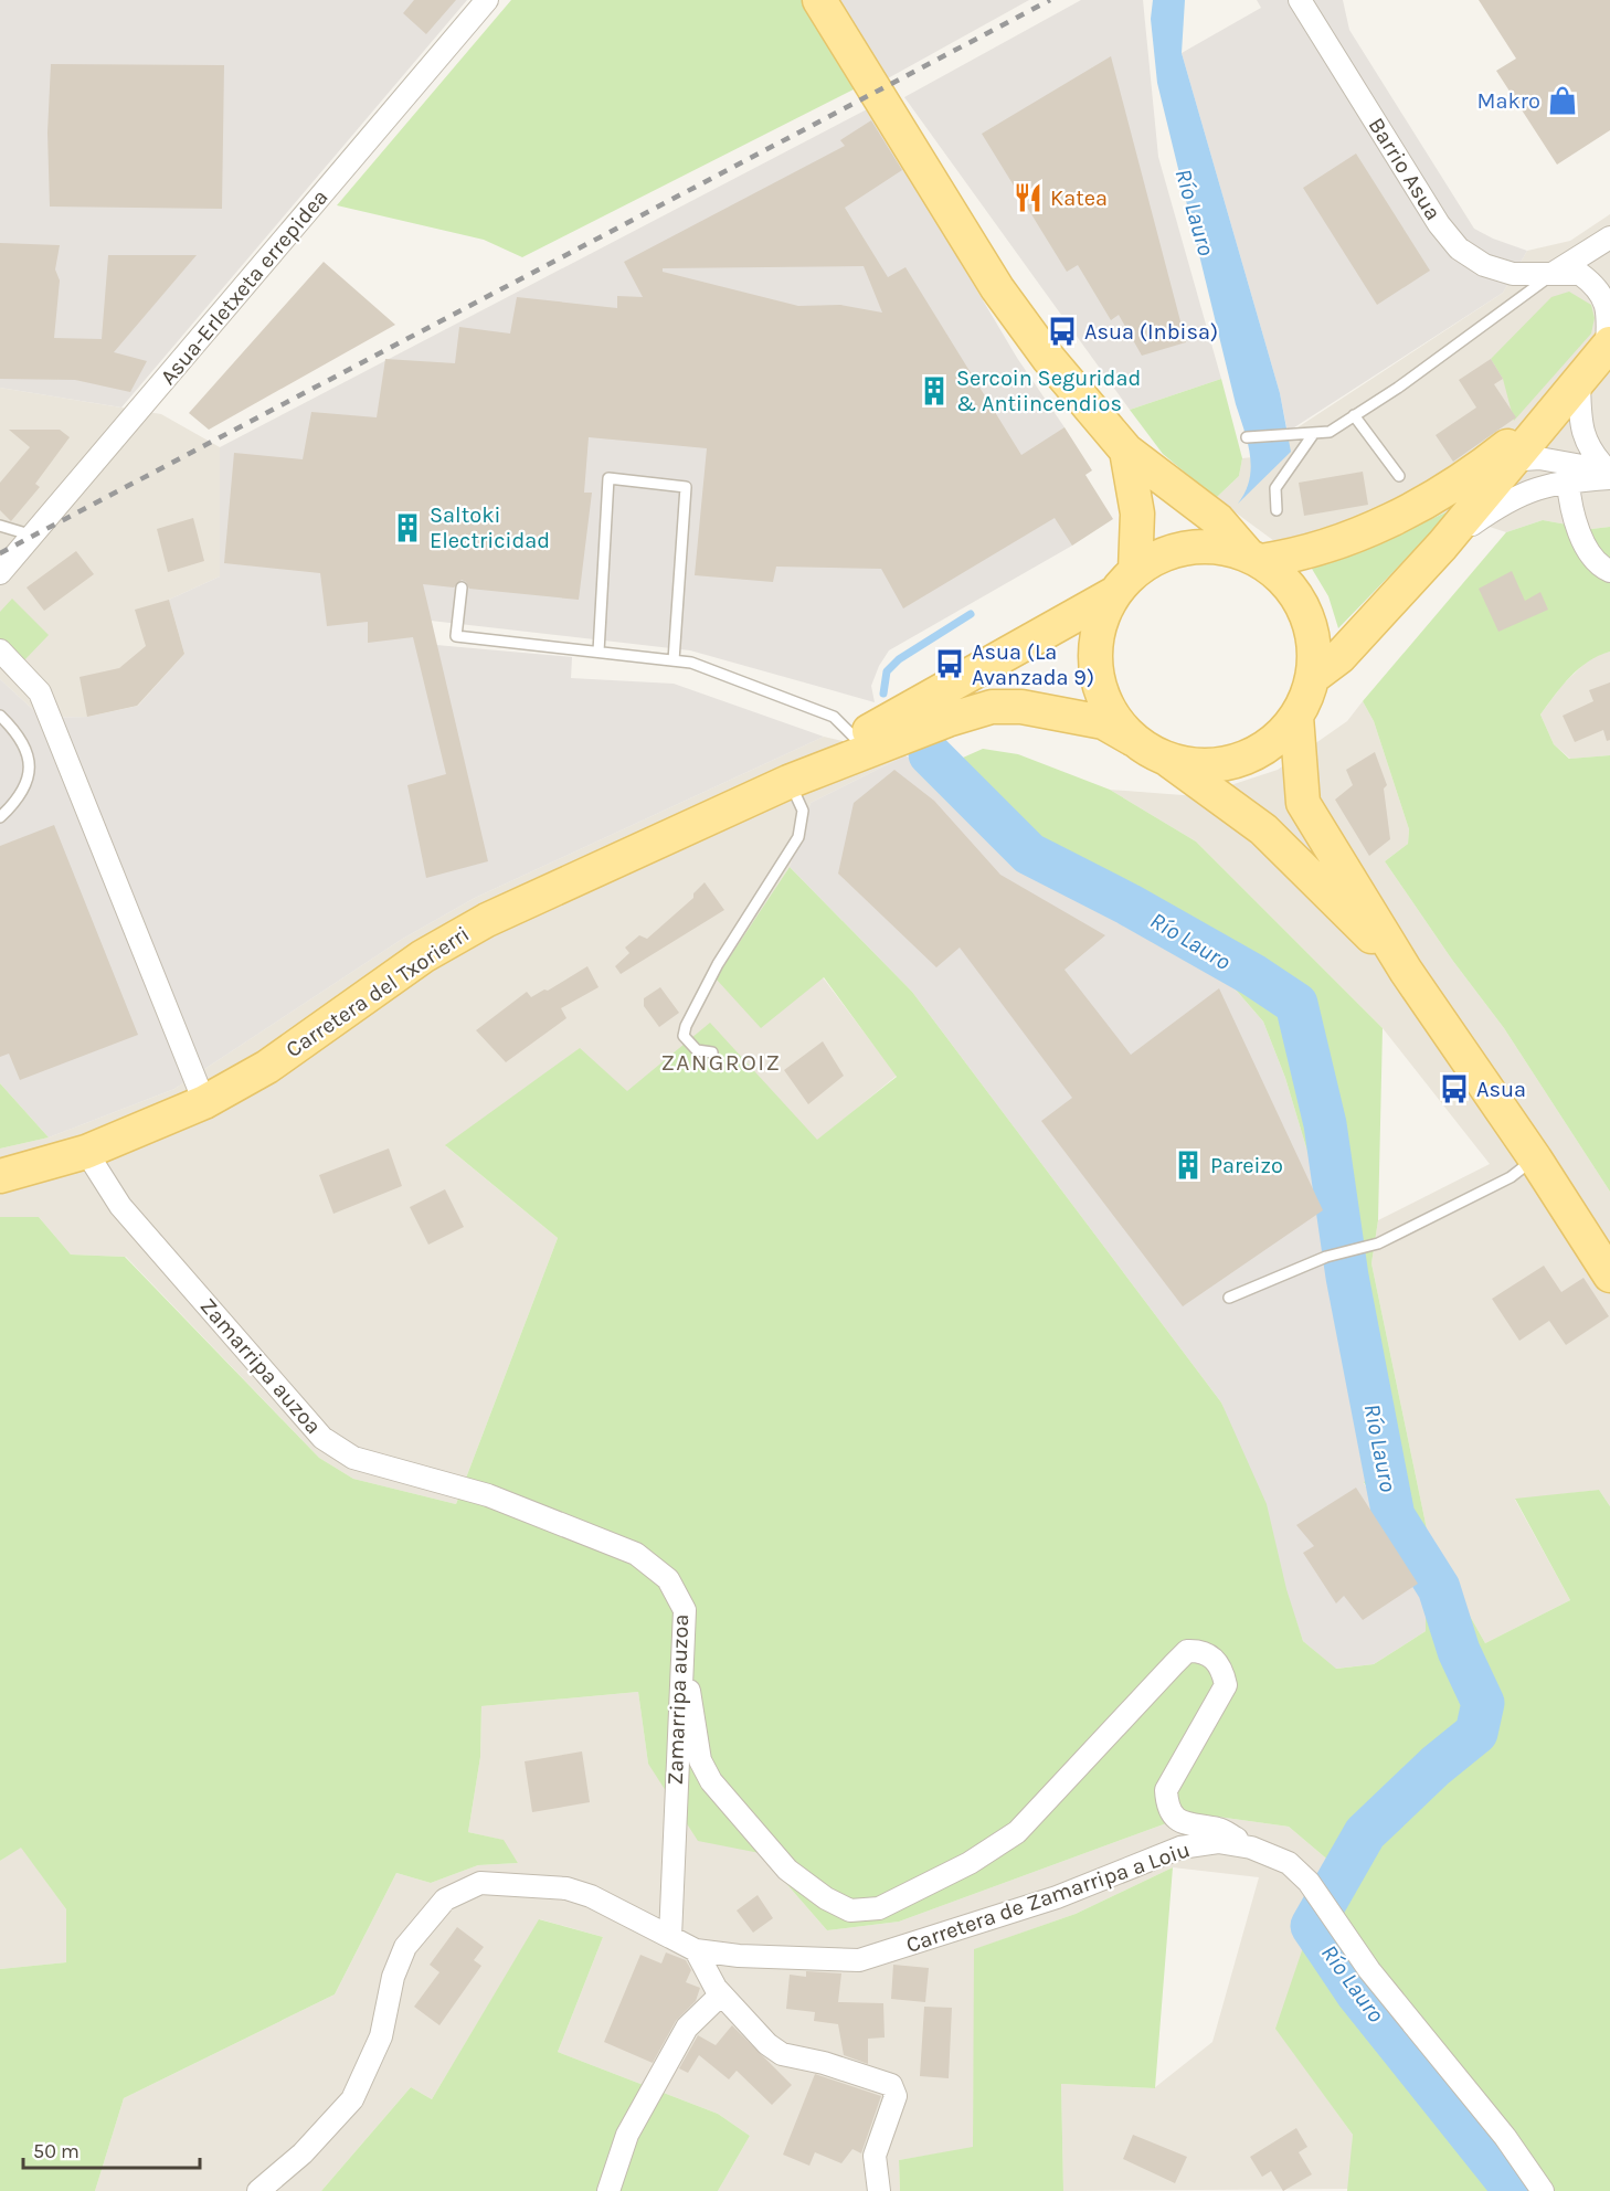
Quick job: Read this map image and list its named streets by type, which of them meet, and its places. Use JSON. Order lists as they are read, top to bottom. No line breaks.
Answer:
{"streets":{"main road":["Carretera del Txorierri"],"street":["Barrio Asua","Asua-Erletxeta errepidea","Zamarripa auzoa","Carretera de Zamarripa a Loiu"]},"crossings":[["Carretera del Txorierri","Zamarripa auzoa"],["Zamarripa auzoa","Carretera de Zamarripa a Loiu"]],"districts":["ZANGROIZ"],"water":["Río Lauro"],"places":{"shop":["Makro"],"restaurant":["Katea"],"bus stop":["Asua (Inbisa)","Asua (La Avanzada 9)","Asua"],"building":["Sercoin Seguridad & Antiincendios","Saltoki Electricidad","Pareizo"]},"scale_bar":"50 m"}
